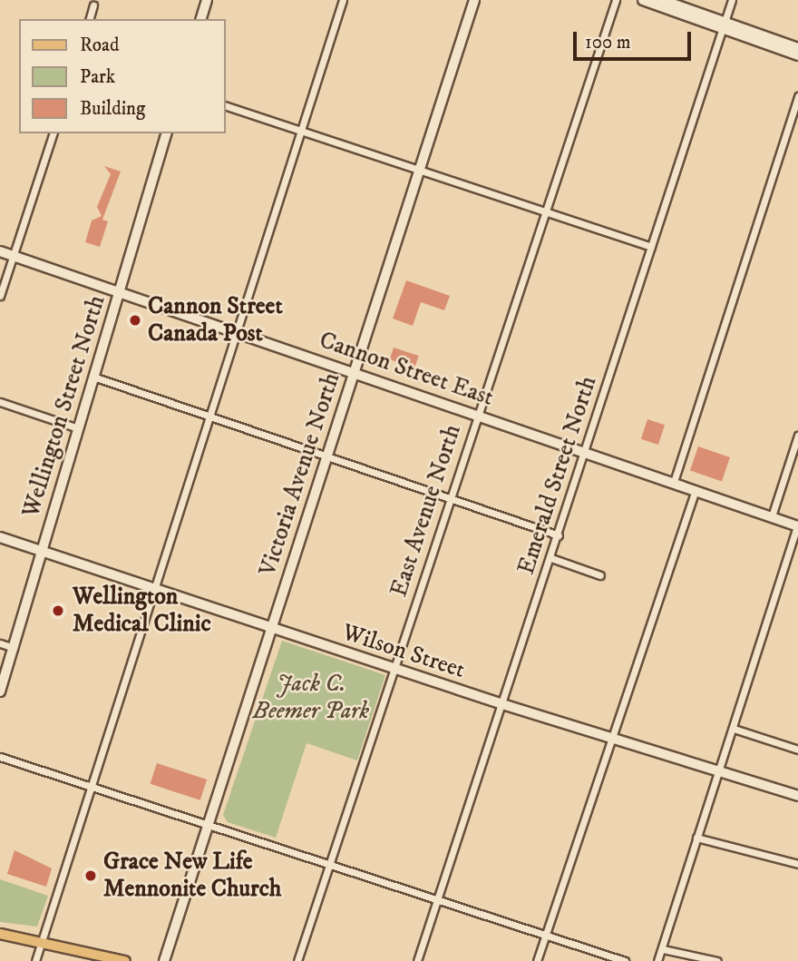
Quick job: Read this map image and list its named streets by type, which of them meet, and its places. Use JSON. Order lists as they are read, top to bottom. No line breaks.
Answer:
{"streets":{"main road":["Cannon Street East","Wellington Street North","Victoria Avenue North","Wilson Street"],"street":["Emerald Street North","East Avenue North"]},"crossings":[["Cannon Street East","Wellington Street North"],["Cannon Street East","Victoria Avenue North"],["Cannon Street East","Emerald Street North"],["Cannon Street East","East Avenue North"],["Wellington Street North","Wilson Street"],["Victoria Avenue North","Wilson Street"],["Emerald Street North","Wilson Street"],["East Avenue North","Wilson Street"]],"parks":["Jack C. Beemer Park"],"places":["Cannon Street Canada Post","Wellington Medical Clinic","Grace New Life Mennonite Church"],"legend":["Road","Park","Building"],"scale_bar":"100 m"}
